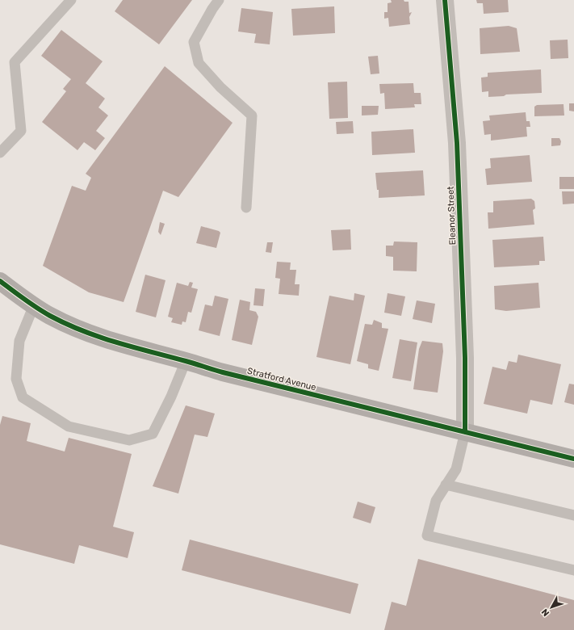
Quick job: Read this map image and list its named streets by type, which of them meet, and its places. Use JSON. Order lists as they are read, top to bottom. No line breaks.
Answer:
{"streets":{"main road":["Stratford Avenue"],"street":["Eleanor Street"]},"crossings":[["Eleanor Street","Stratford Avenue"]],"north":"bottom left"}
